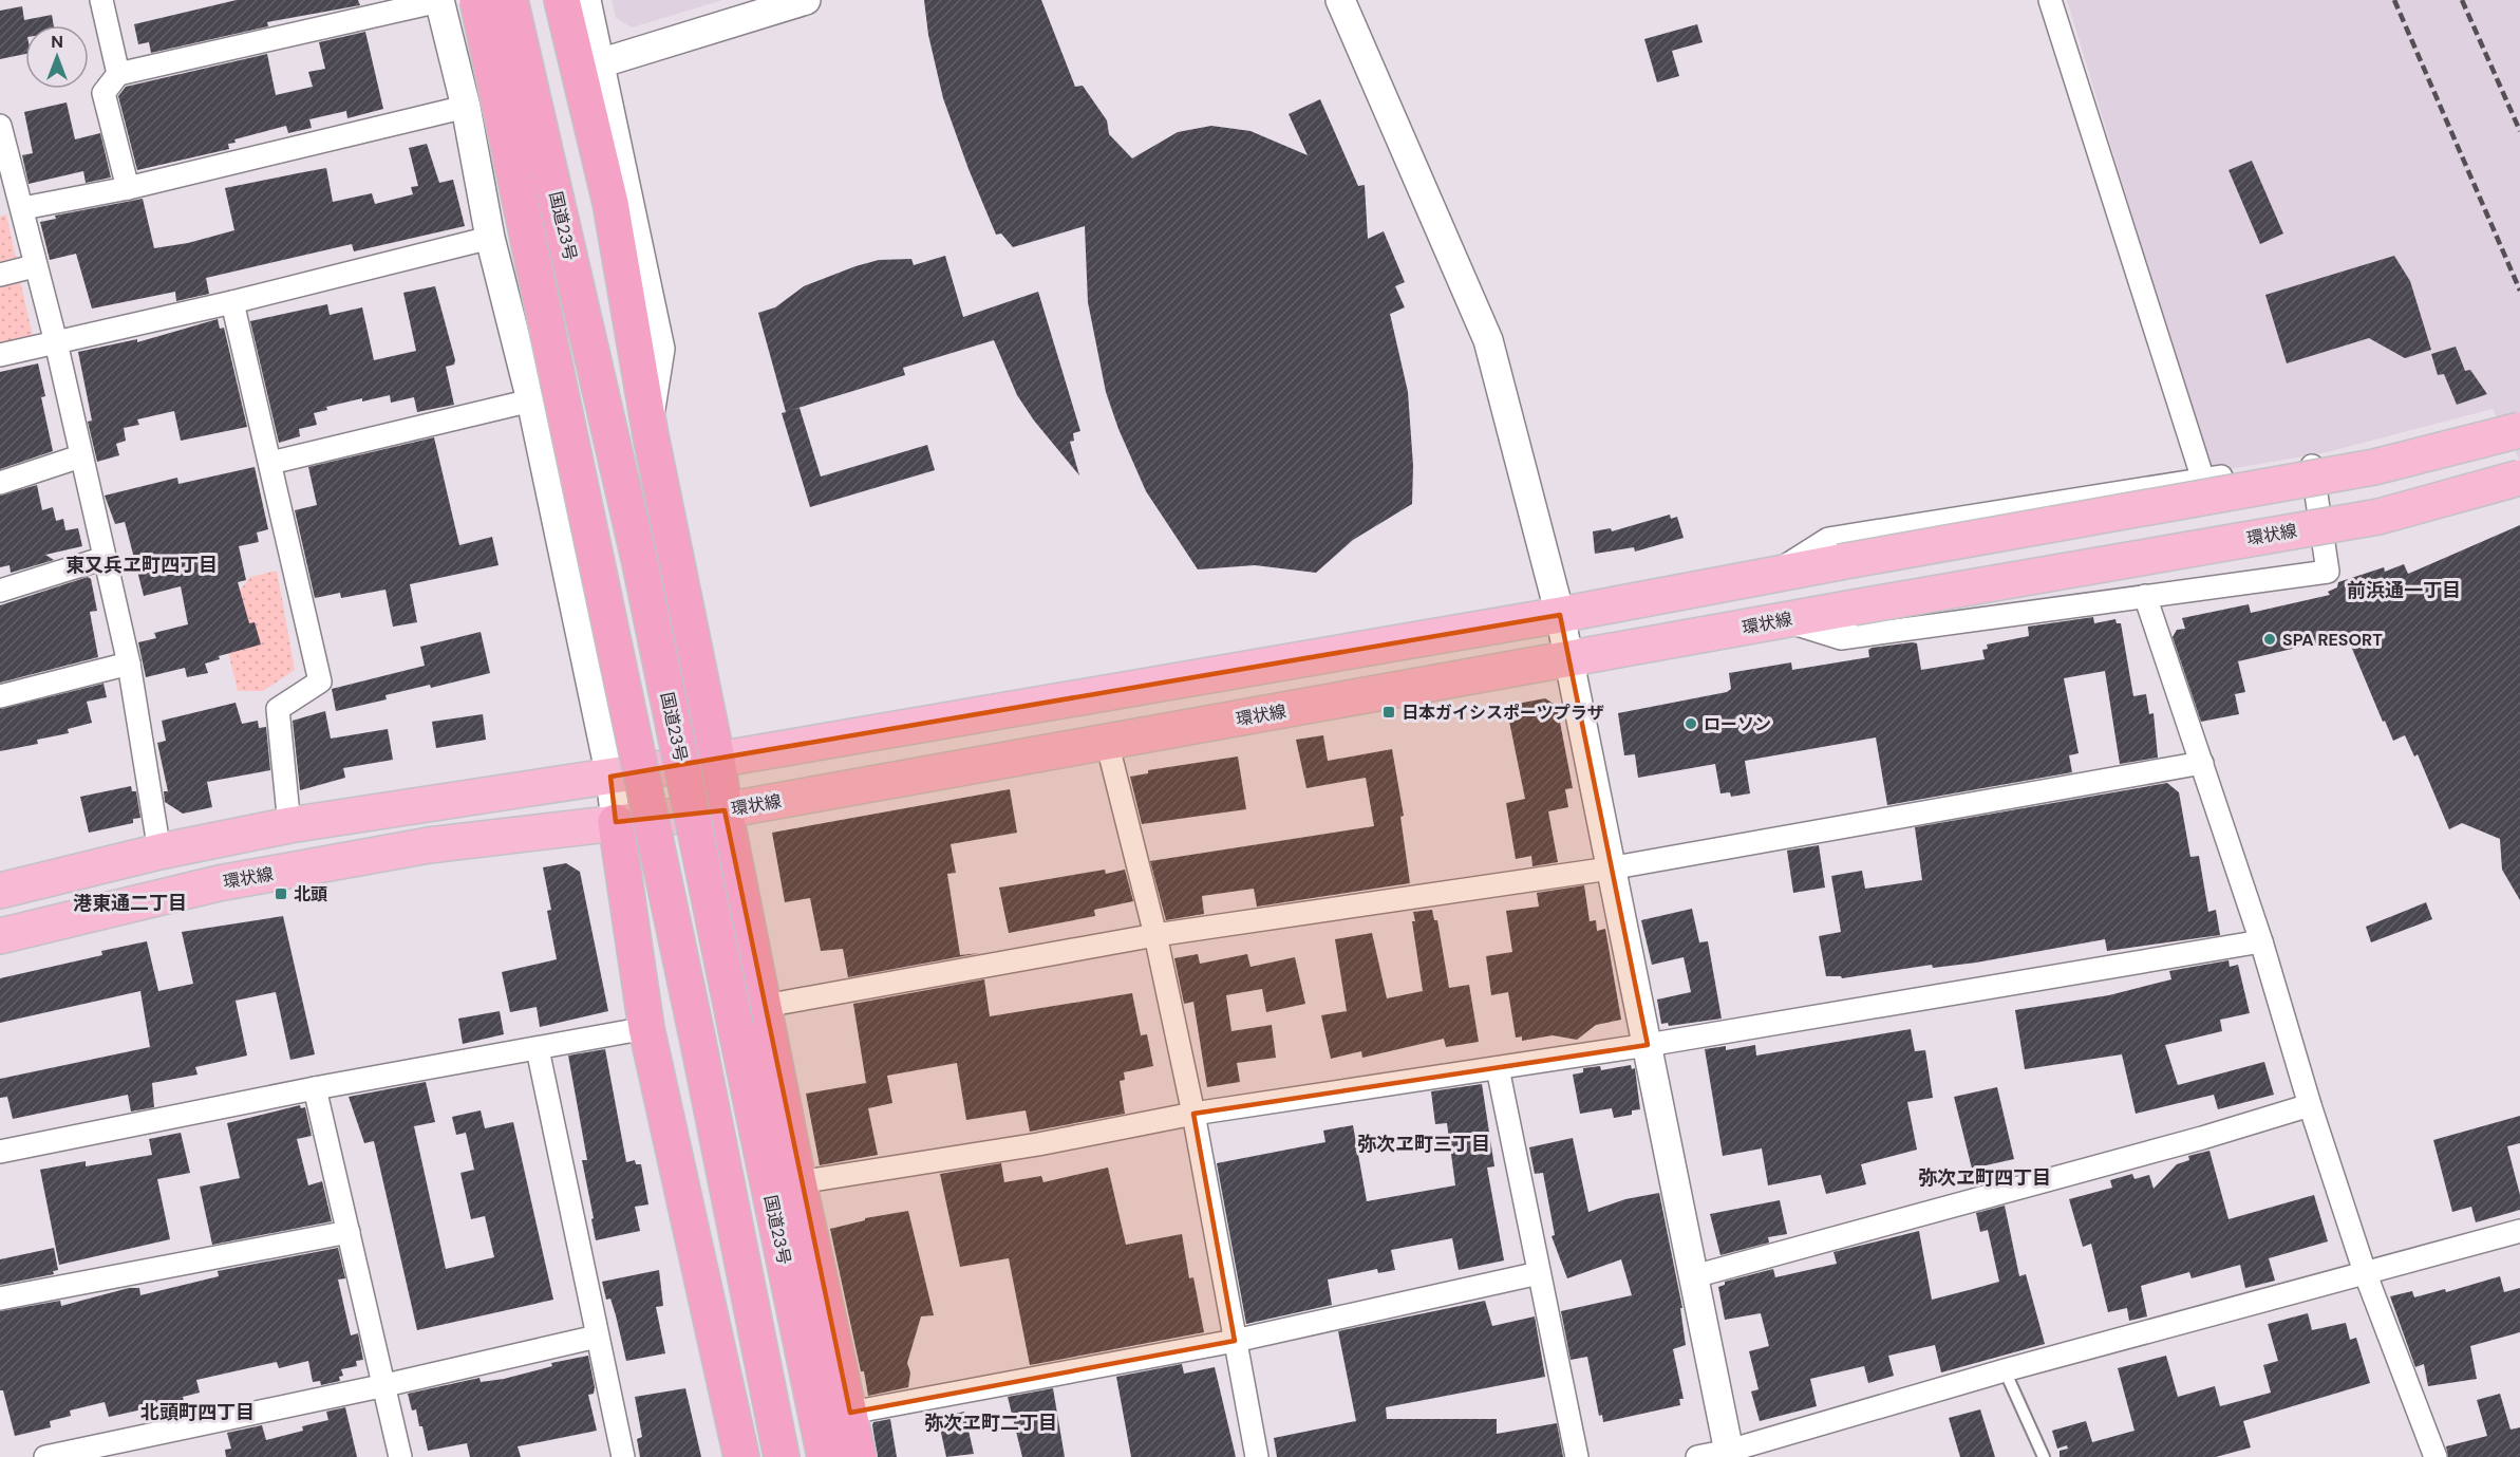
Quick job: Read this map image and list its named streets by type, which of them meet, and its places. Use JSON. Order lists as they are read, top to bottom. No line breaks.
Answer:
{"streets":{"highway":["国道23号"],"main road":["環状線"]},"districts":["東又兵ヱ町四丁目","前浜通一丁目","港東通二丁目","弥次ヱ町三丁目","弥次ヱ町四丁目","北頭町四丁目","弥次ヱ町二丁目"],"places":{"other":["SPA RESORT","ローソン"],"transit":["日本ガイシスポーツプラザ","北頭"]},"north":"top"}
